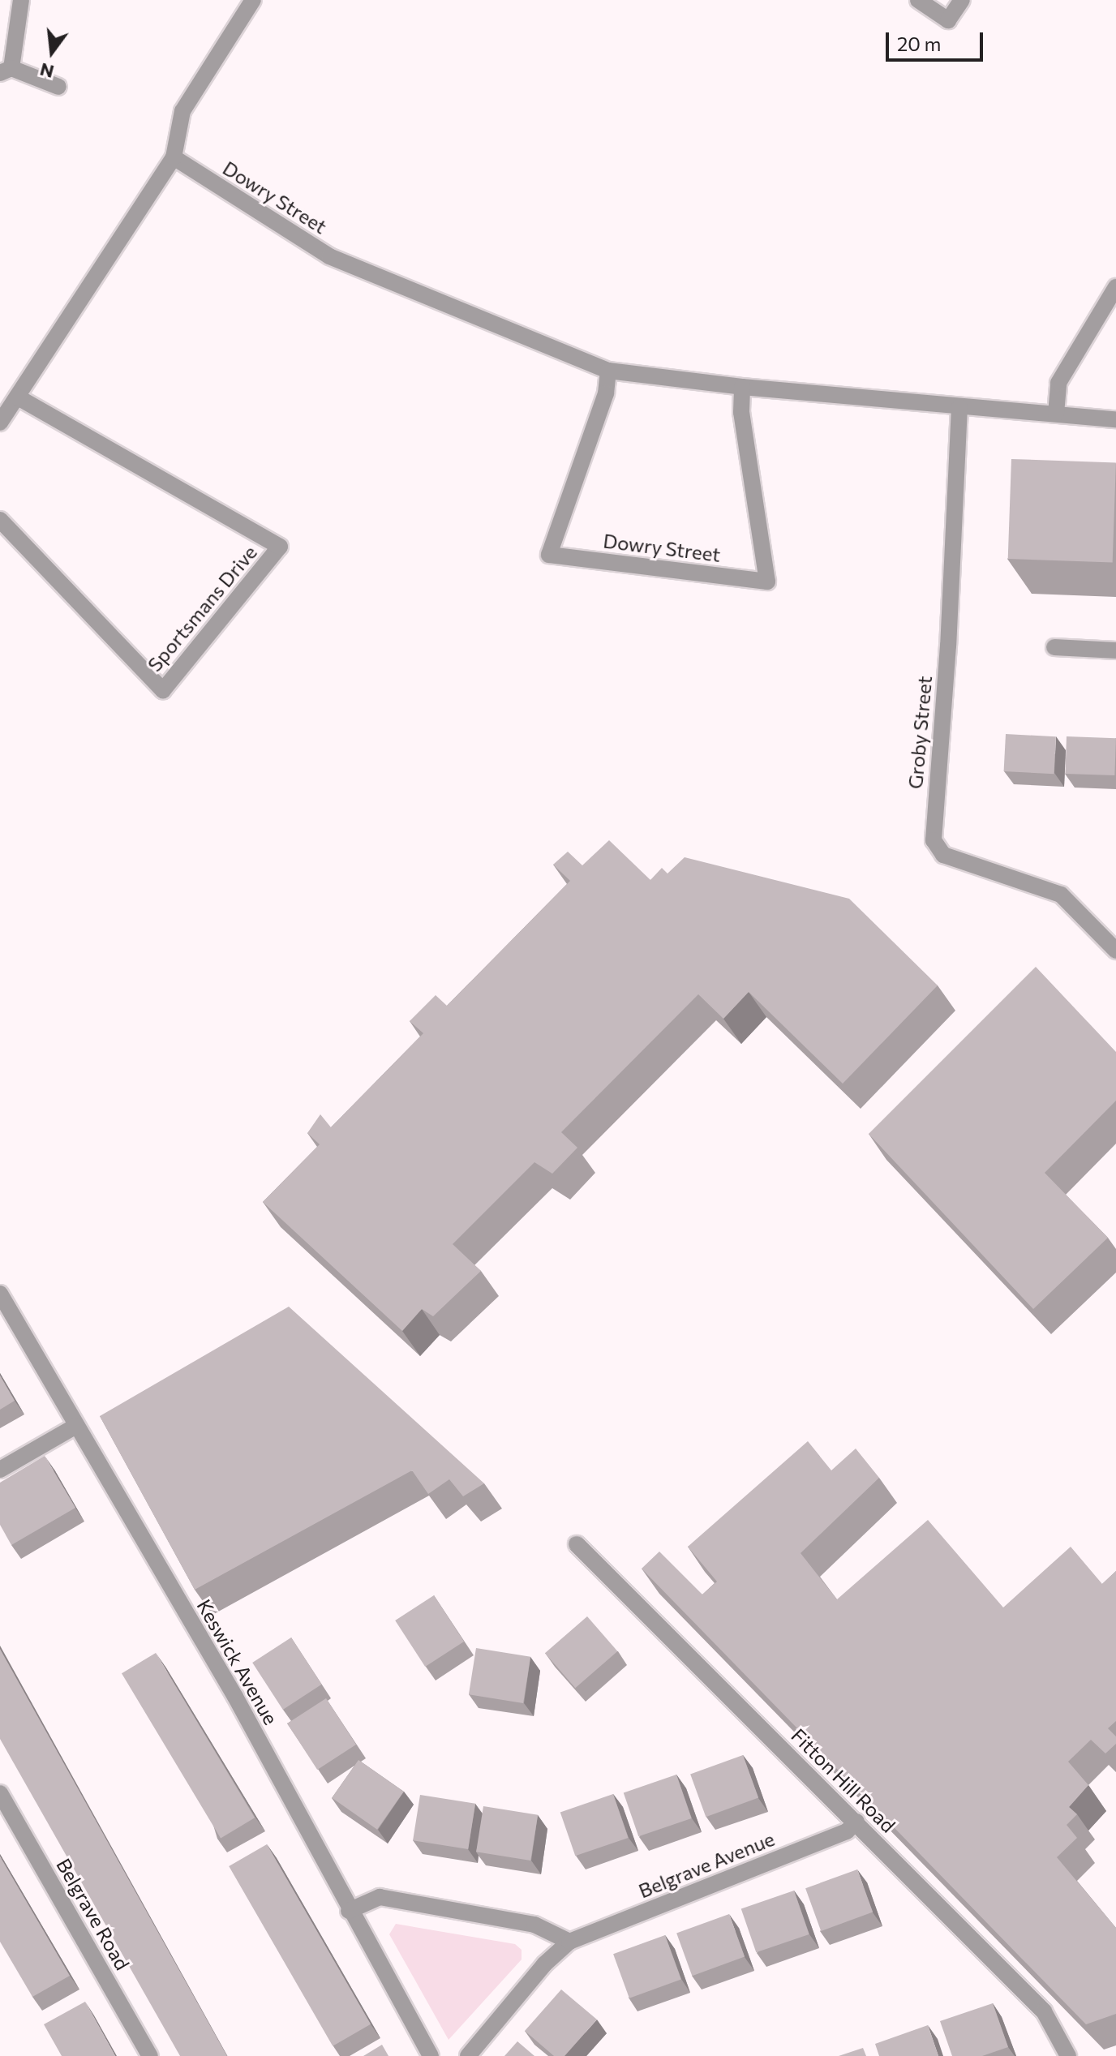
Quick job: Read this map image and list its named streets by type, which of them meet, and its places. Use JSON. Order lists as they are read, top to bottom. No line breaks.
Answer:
{"streets":{"street":["Dowry Street","Sportsmans Drive","Groby Street","Keswick Avenue","Fitton Hill Road","Belgrave Avenue","Belgrave Road"]},"crossings":[["Dowry Street","Groby Street"],["Fitton Hill Road","Belgrave Avenue"]],"scale_bar":"20 m","north":"bottom"}
